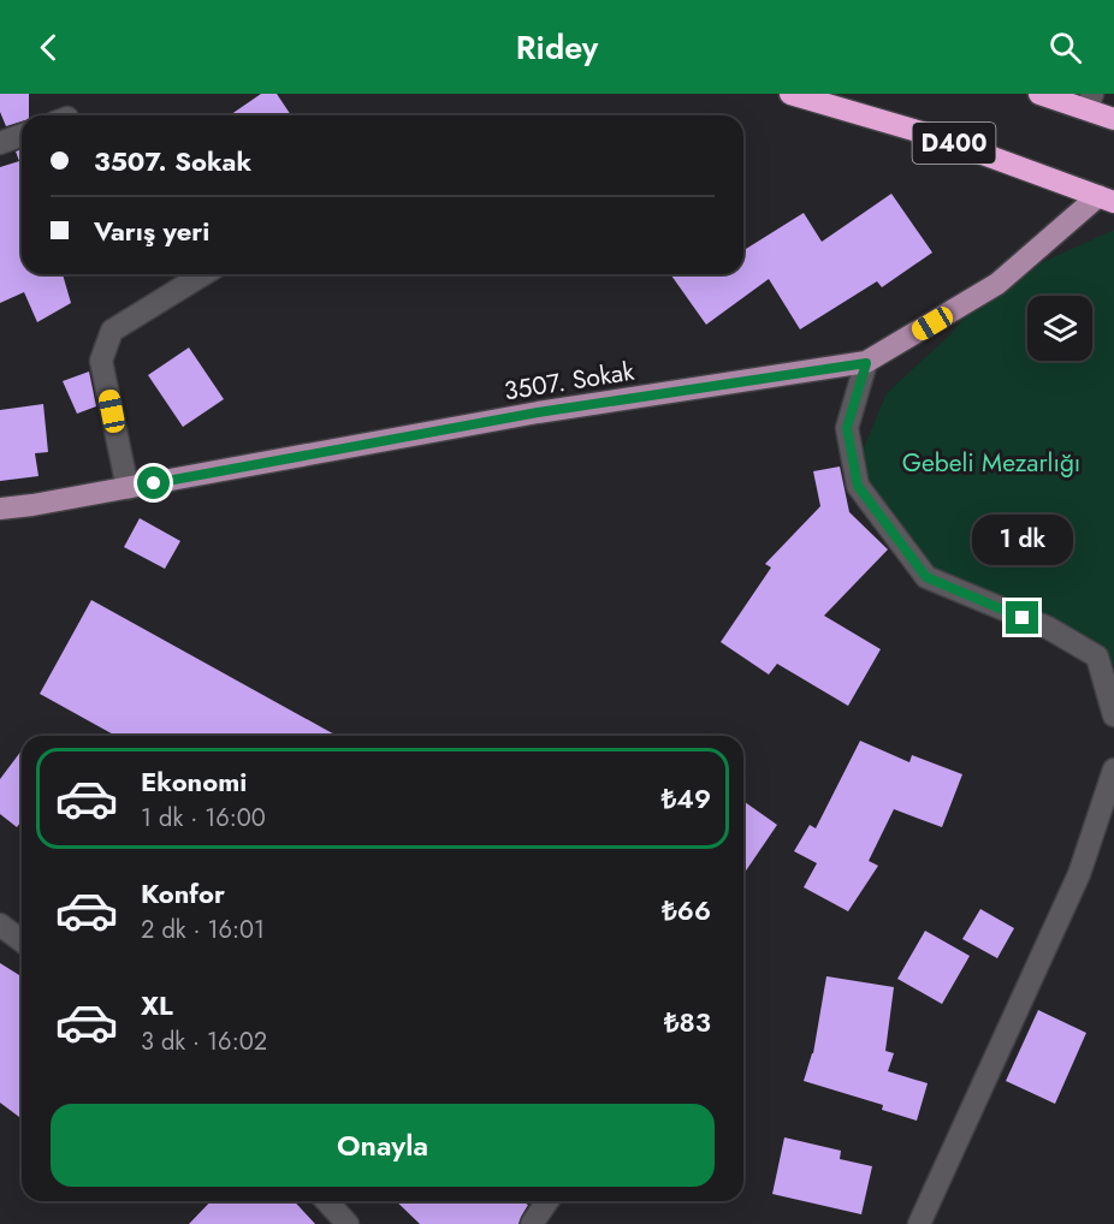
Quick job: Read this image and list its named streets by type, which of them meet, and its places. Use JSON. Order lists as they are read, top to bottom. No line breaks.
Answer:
{"streets":{"highway":["D400"],"main road":["3507. Sokak"]},"crossings":[["D400","3507. Sokak"]],"parks":["Gebeli Mezarlığı"],"page":{"header":"Ridey","banner":["3507. Sokak","Varış yeri"],"bubble":"1 dk","list":[{"name":"Ekonomi","note":"1 dk · 16:00","value":"₺49"},{"name":"Konfor","note":"2 dk · 16:01","value":"₺66"},{"name":"XL","note":"3 dk · 16:02","value":"₺83"}],"buttons":"Onayla"}}
